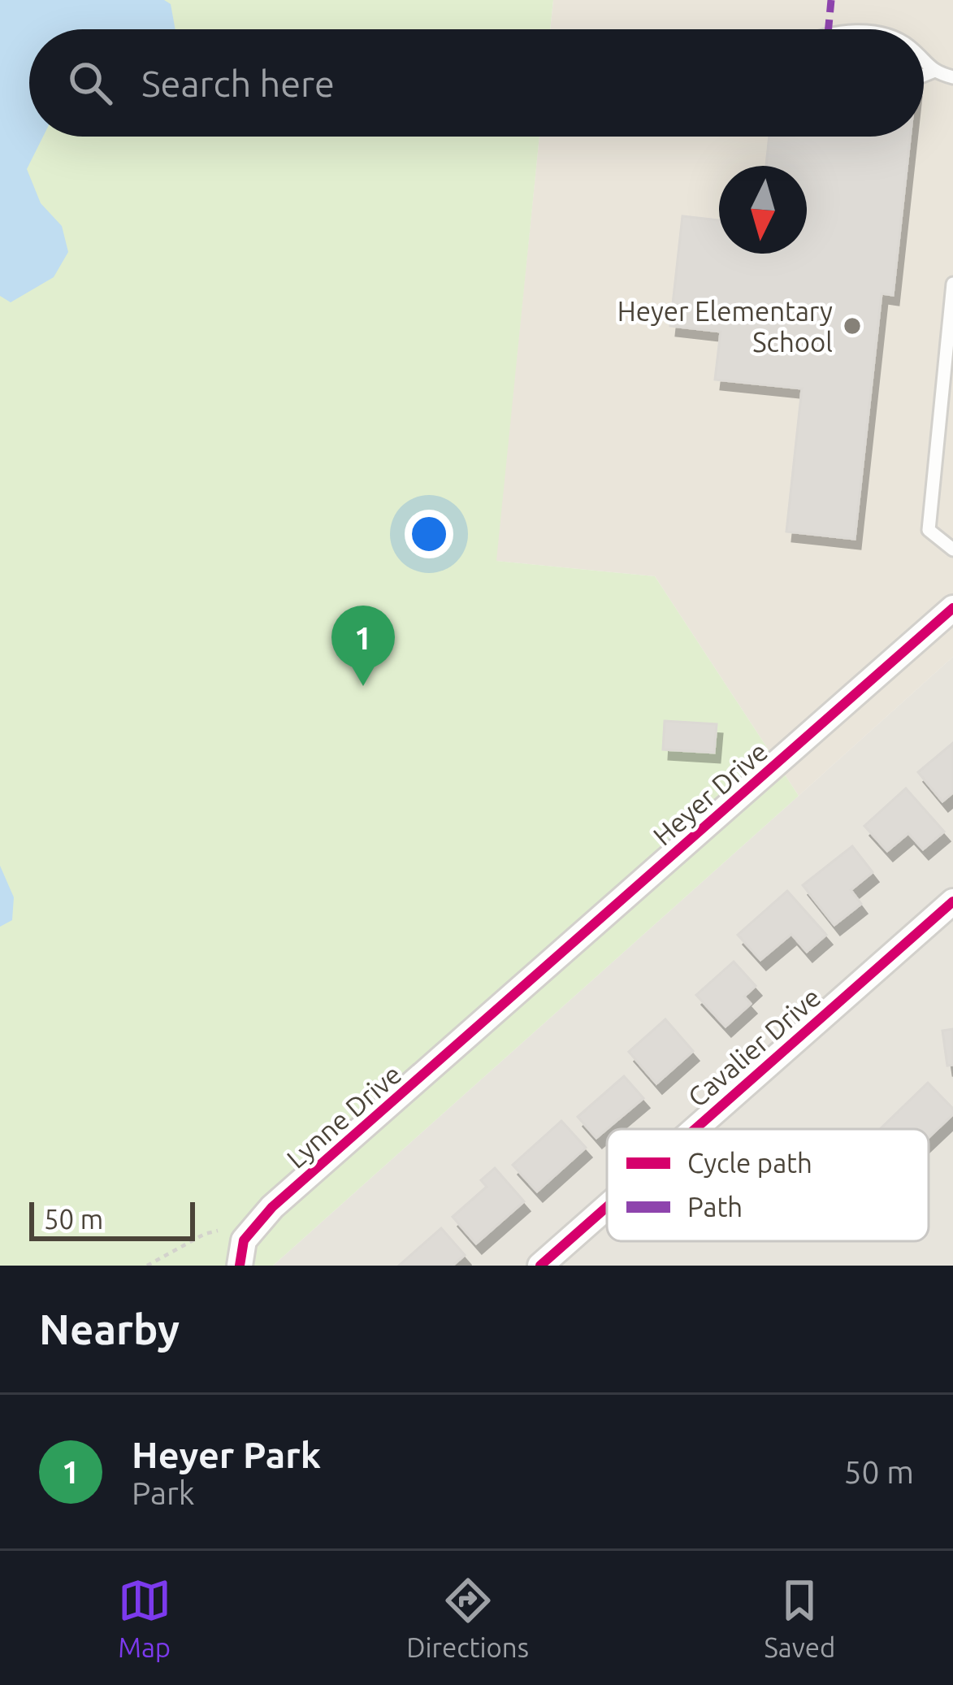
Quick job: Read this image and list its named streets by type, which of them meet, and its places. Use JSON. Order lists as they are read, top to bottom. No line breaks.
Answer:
{"streets":{"street":["Heyer Drive","Cavalier Drive","Lynne Drive"]},"crossings":[["Heyer Drive","Lynne Drive"]],"places":["Heyer Elementary School"],"legend":["Cycle path","Path"],"scale_bar":"50 m","north":"bottom","page":{"search":"Search here","pins":"1","scale":"50 m","heading":"Nearby","list":[{"mark":"1","name":"Heyer Park","note":"Park","value":"50 m"}],"nav":["Map","Directions","Saved"]}}
